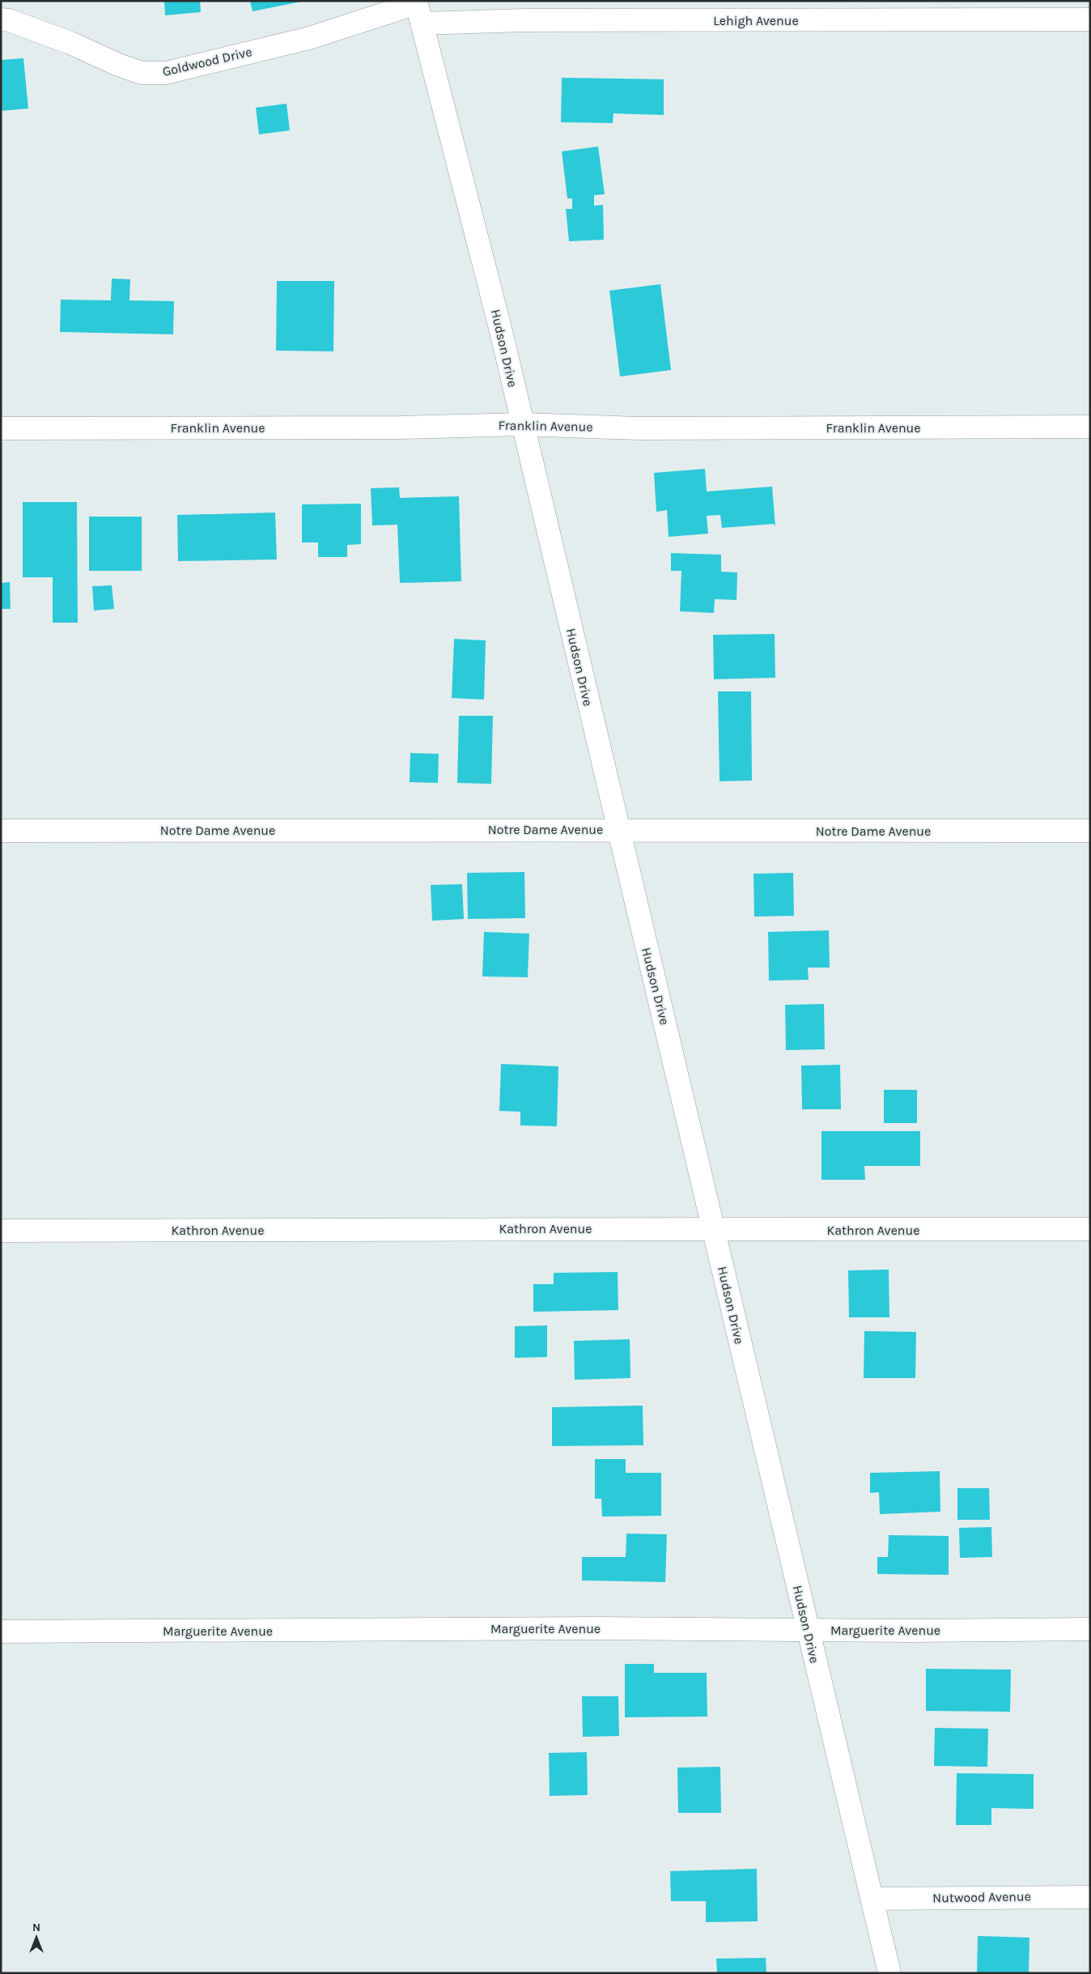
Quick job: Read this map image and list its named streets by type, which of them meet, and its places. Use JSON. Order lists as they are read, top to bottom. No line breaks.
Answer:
{"streets":{"street":["Lehigh Avenue","Goldwood Drive","Hudson Drive","Franklin Avenue","Notre Dame Avenue","Kathron Avenue","Marguerite Avenue","Nutwood Avenue"]},"crossings":[["Lehigh Avenue","Goldwood Drive"],["Lehigh Avenue","Hudson Drive"],["Goldwood Drive","Hudson Drive"],["Hudson Drive","Franklin Avenue"],["Hudson Drive","Notre Dame Avenue"],["Hudson Drive","Kathron Avenue"],["Hudson Drive","Marguerite Avenue"],["Hudson Drive","Nutwood Avenue"]],"north":"top"}
